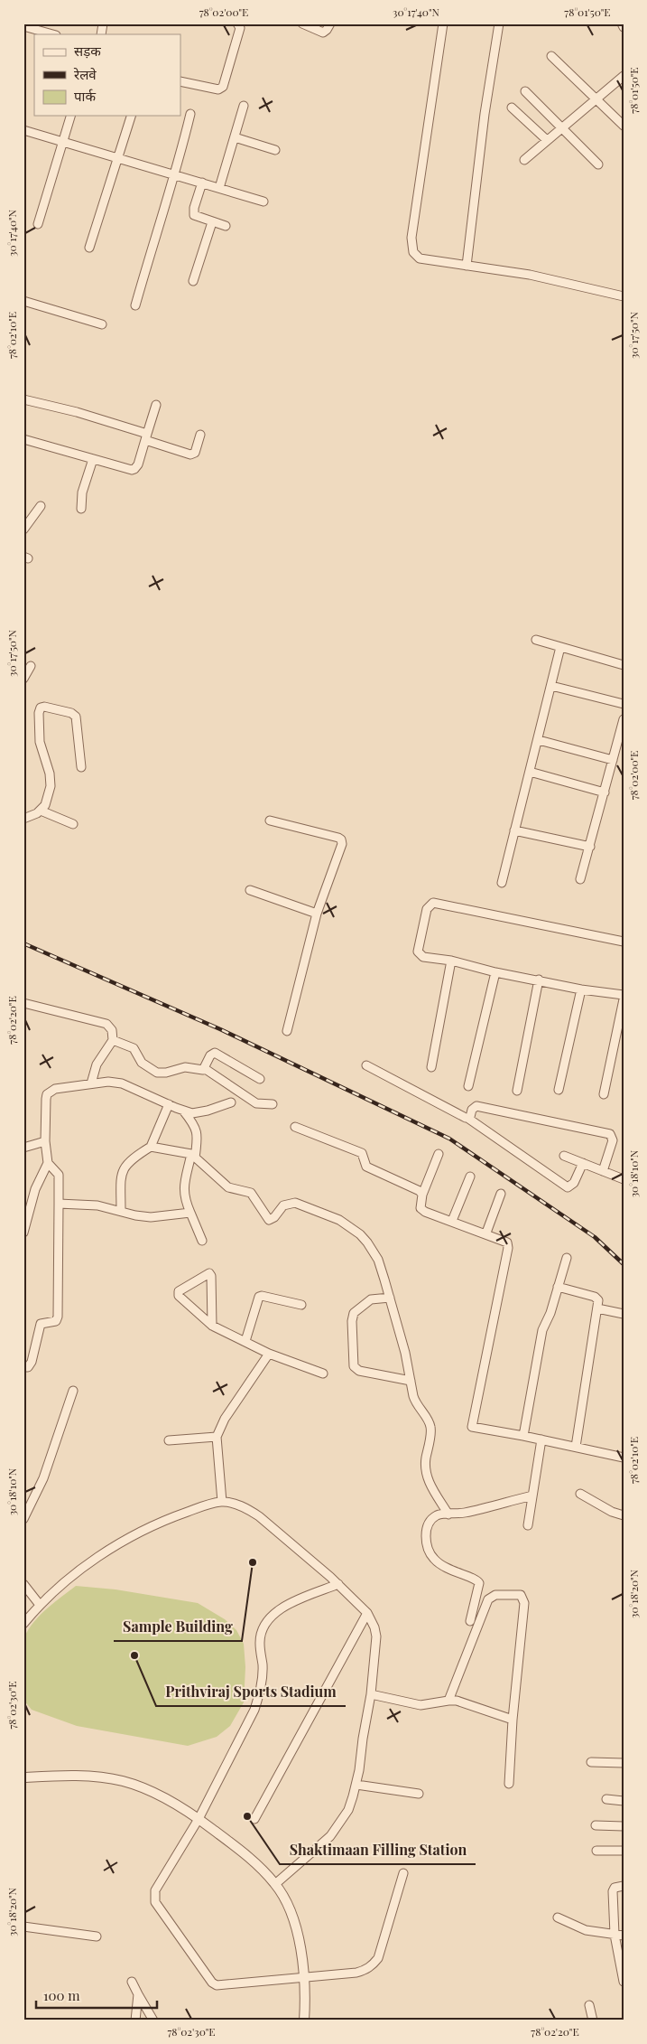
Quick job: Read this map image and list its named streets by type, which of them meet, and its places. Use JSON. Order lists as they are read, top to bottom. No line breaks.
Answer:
{"places":["Sample Building","Prithviraj Sports Stadium","Shaktimaan Filling Station"],"legend":["सड़क","रेलवे","पार्क"],"scale_bar":"100 m","coordinates":["78°02'00\"E","30°17'40\"N","78°01'50\"E","30°17'50\"N","78°02'10\"E","78°02'20\"E","30°18'10\"N","30°18'20\"N","78°02'30\"E"]}
